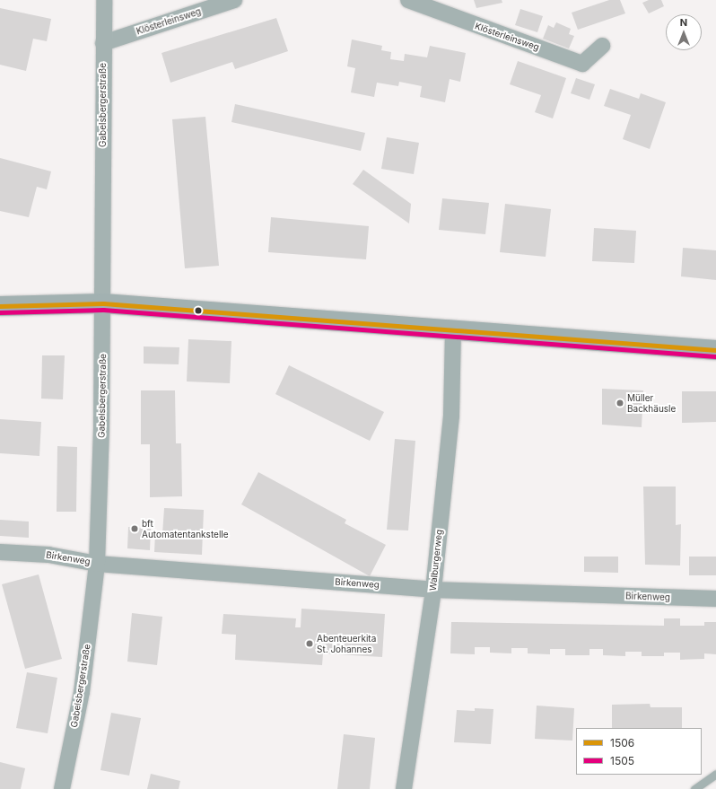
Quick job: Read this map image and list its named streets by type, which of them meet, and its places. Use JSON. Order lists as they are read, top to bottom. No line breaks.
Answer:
{"streets":{"street":["Klösterleinsweg","Gabelsbergerstraße","Birkenweg","Walburgerweg"]},"crossings":[["Klösterleinsweg","Gabelsbergerstraße"],["Gabelsbergerstraße","Birkenweg"],["Birkenweg","Walburgerweg"]],"places":["Müller Backhäusle","bft Automatentankstelle","Abenteuerkita St. Johannes"],"lines":["transit line 1506","transit line 1505"],"legend":["1506","1505"],"north":"top"}
